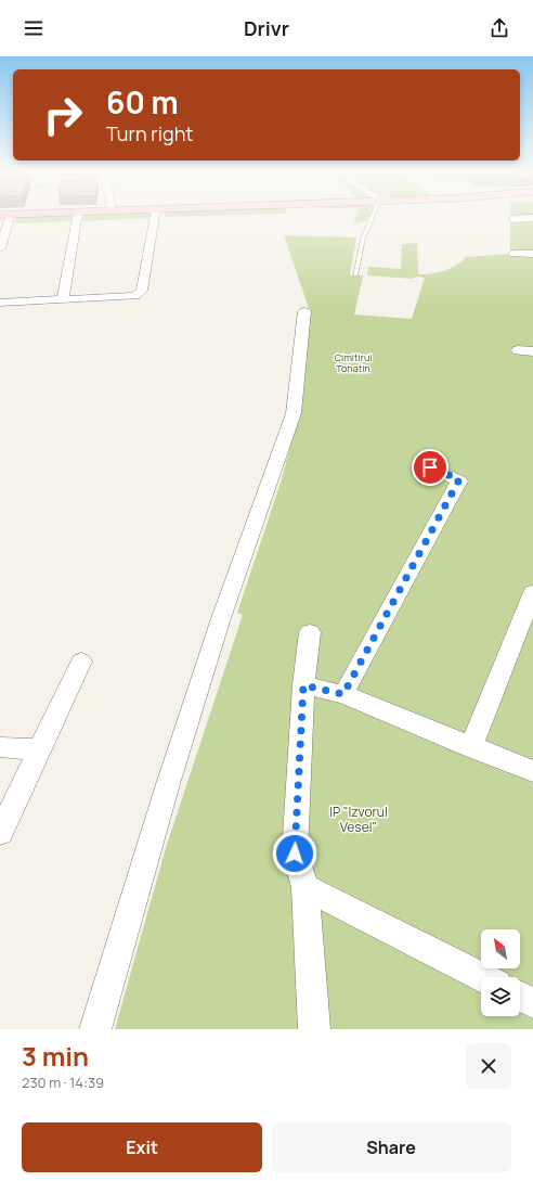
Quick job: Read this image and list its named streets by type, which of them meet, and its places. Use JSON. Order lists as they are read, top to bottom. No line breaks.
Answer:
{"parks":["Cimitirul Tohatin","IP \"Izvorul Vesel\""],"north":"top left","page":{"header":"Drivr","turn":["60 m","Turn right"],"heading":["3 min","230 m · 14:39"],"buttons":["Exit","Share"]}}
